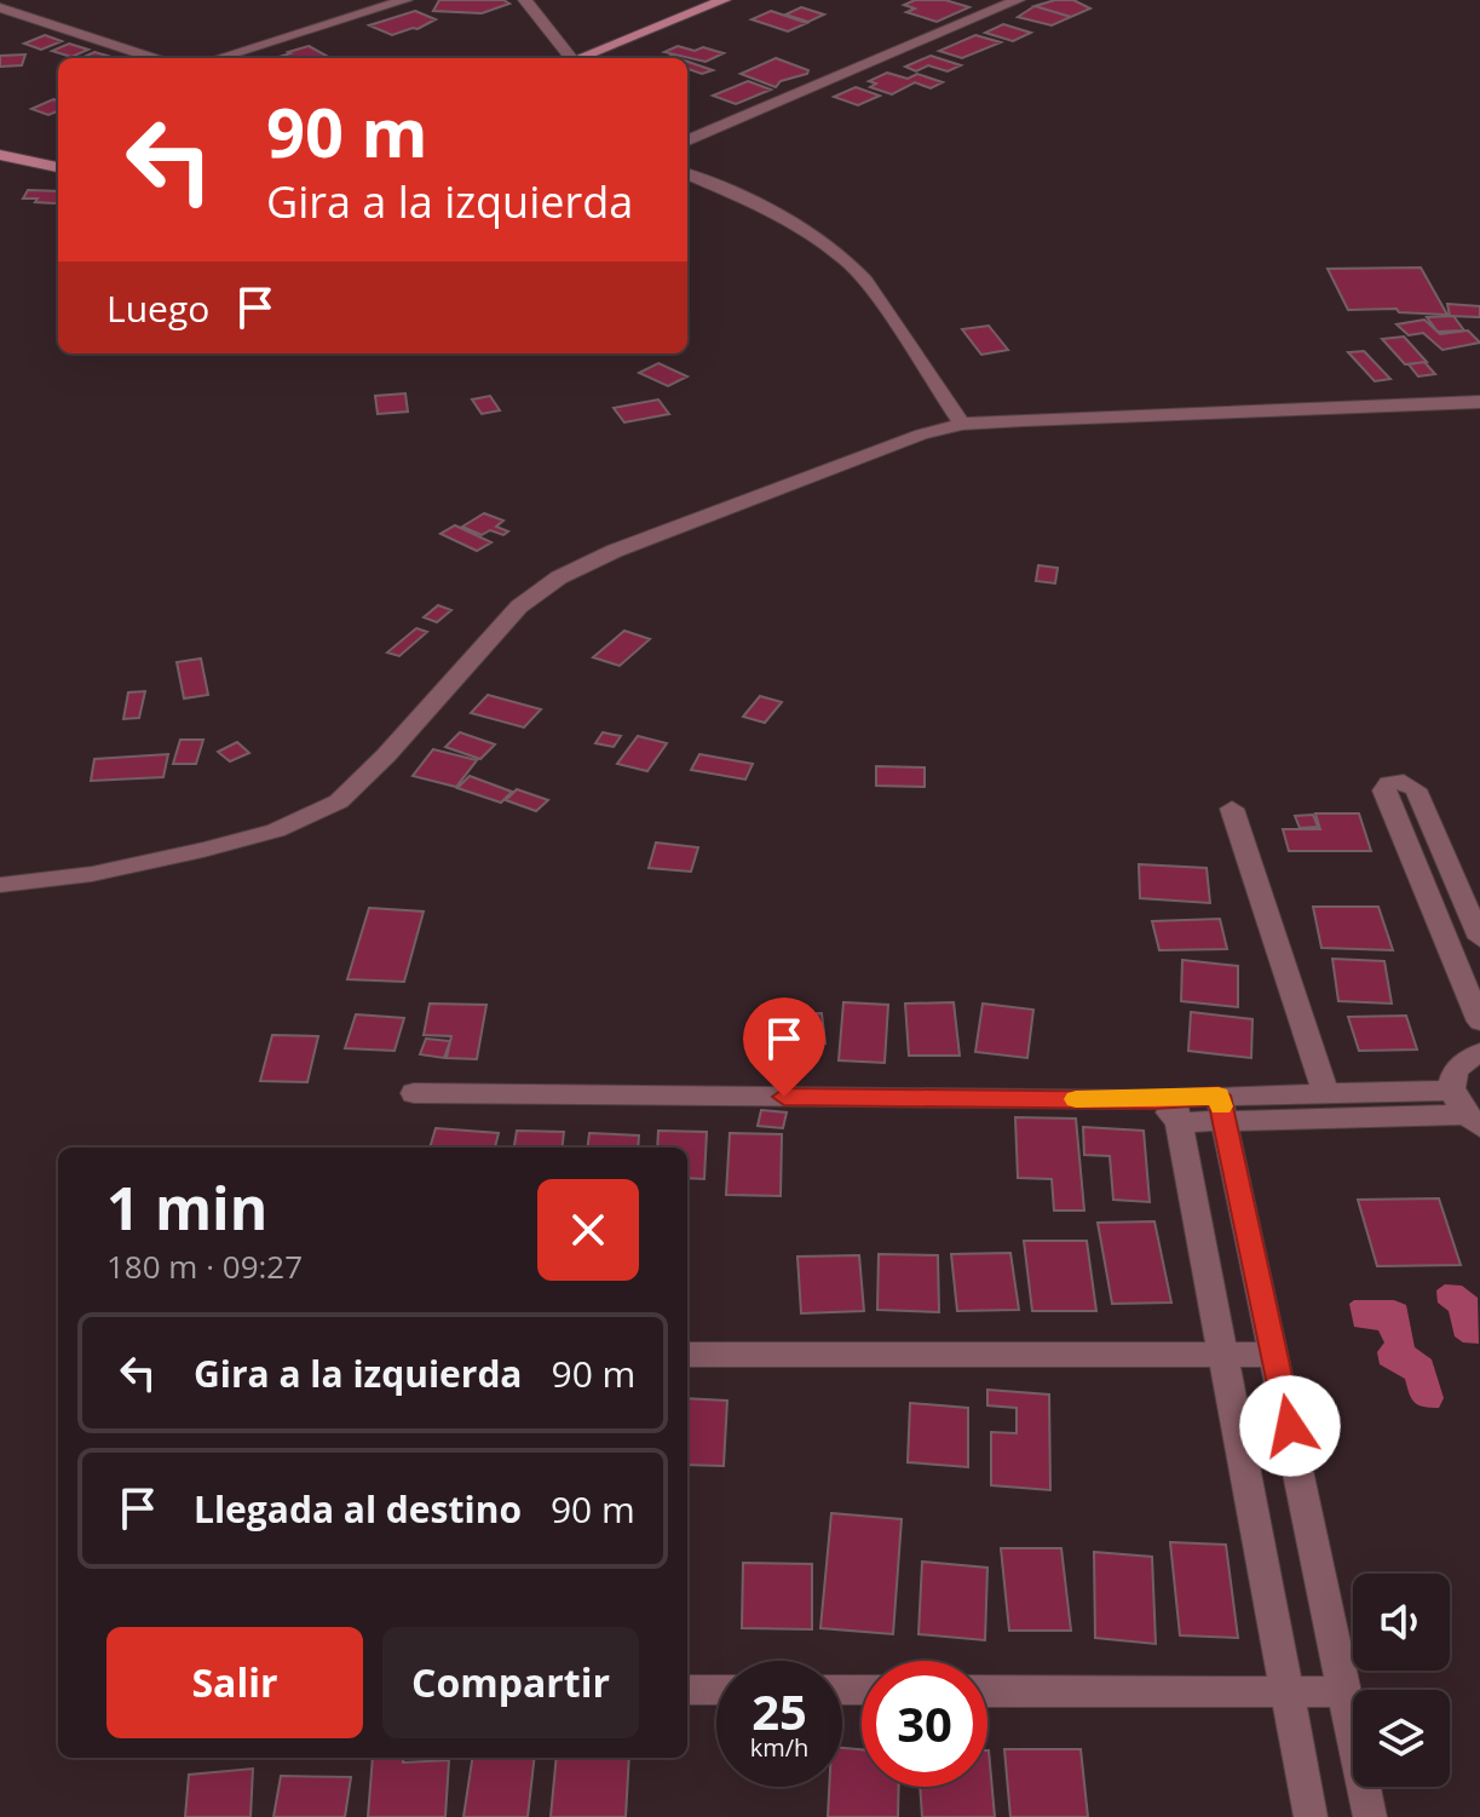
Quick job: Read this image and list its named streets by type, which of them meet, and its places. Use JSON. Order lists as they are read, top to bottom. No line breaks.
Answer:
{"page":{"turn":["90 m","Gira a la izquierda"],"then":"Luego","heading":["1 min","180 m · 09:27"],"list":[{"name":"Gira a la izquierda","value":"90 m"},{"name":"Llegada al destino","value":"90 m"}],"buttons":["Salir","Compartir"],"speed":"25 km/h","limit":"30"}}
